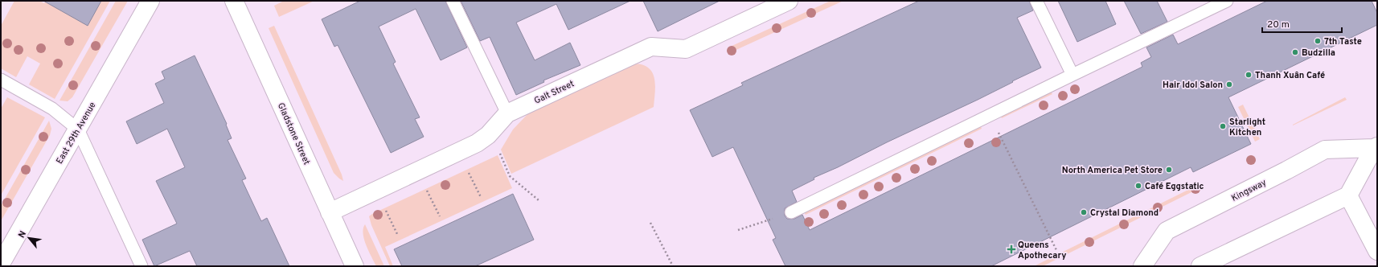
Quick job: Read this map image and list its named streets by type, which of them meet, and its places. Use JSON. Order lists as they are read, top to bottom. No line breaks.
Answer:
{"streets":{"street":["Galt Street","East 29th Avenue","Gladstone Street","Kingsway"]},"crossings":[["Galt Street","Gladstone Street"]],"places":{"other":["7th Taste","Budzilla","Thanh Xuân Café","Hair Idol Salon","Starlight Kitchen","North America Pet Store","Café Eggstatic","Crystal Diamond"],"health":["Queens Apothecary"]},"scale_bar":"20 m","north":"top left"}
